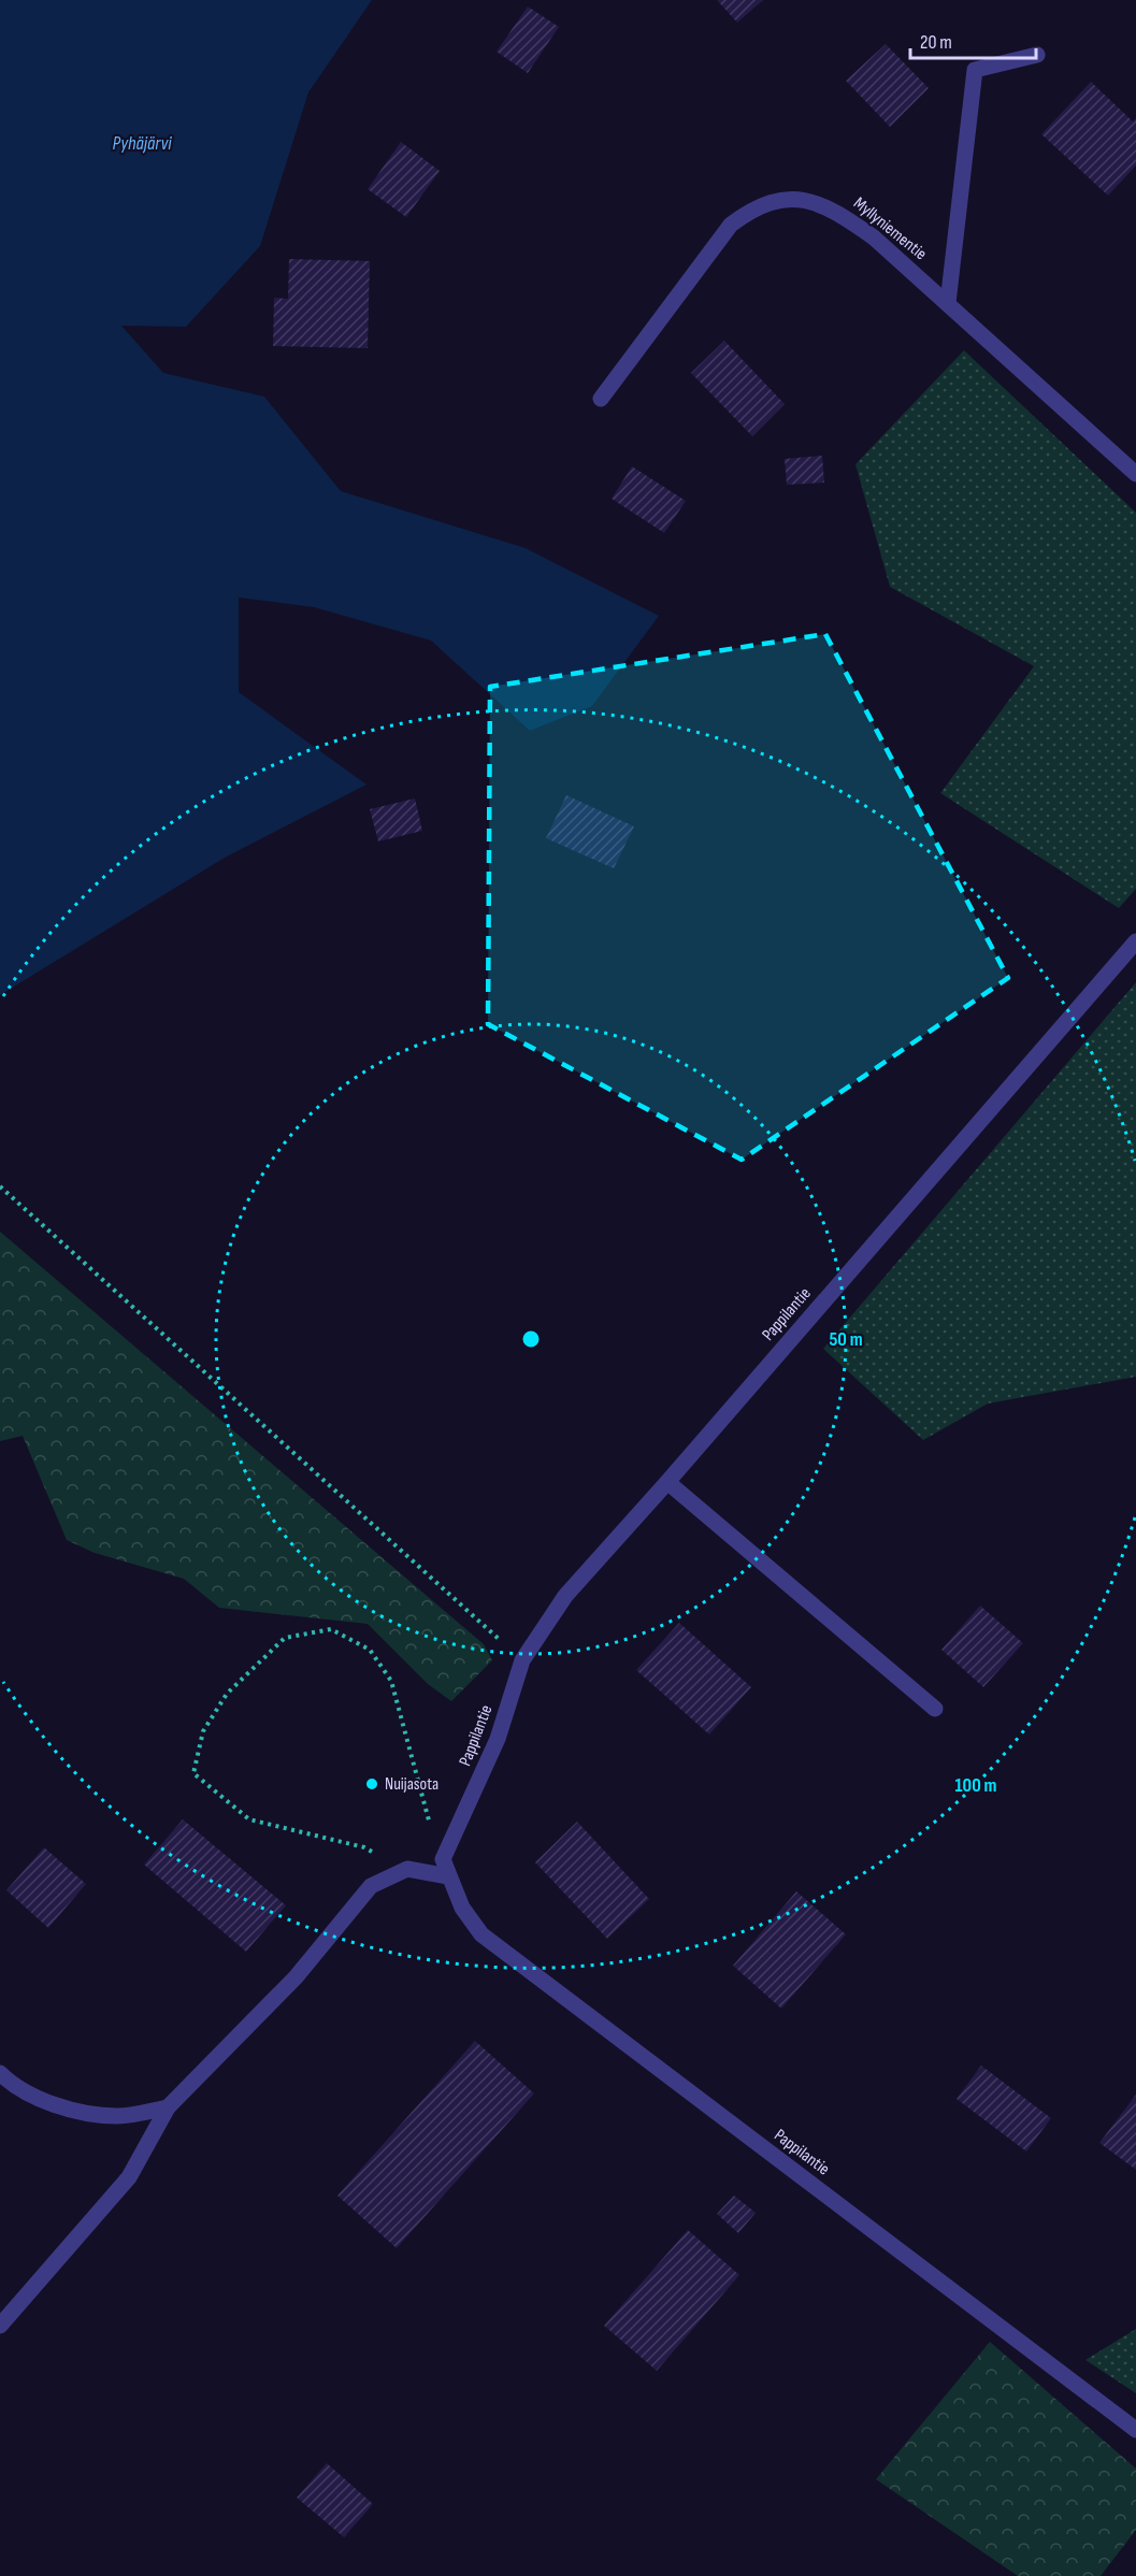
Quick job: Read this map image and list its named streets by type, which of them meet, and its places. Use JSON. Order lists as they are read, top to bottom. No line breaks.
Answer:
{"streets":{"street":["Myllyniementie","Pappilantie"]},"water":["Pyhäjärvi"],"places":["Nuijasota"],"scale_bar":"20 m","rings":["50 m","100 m"]}
